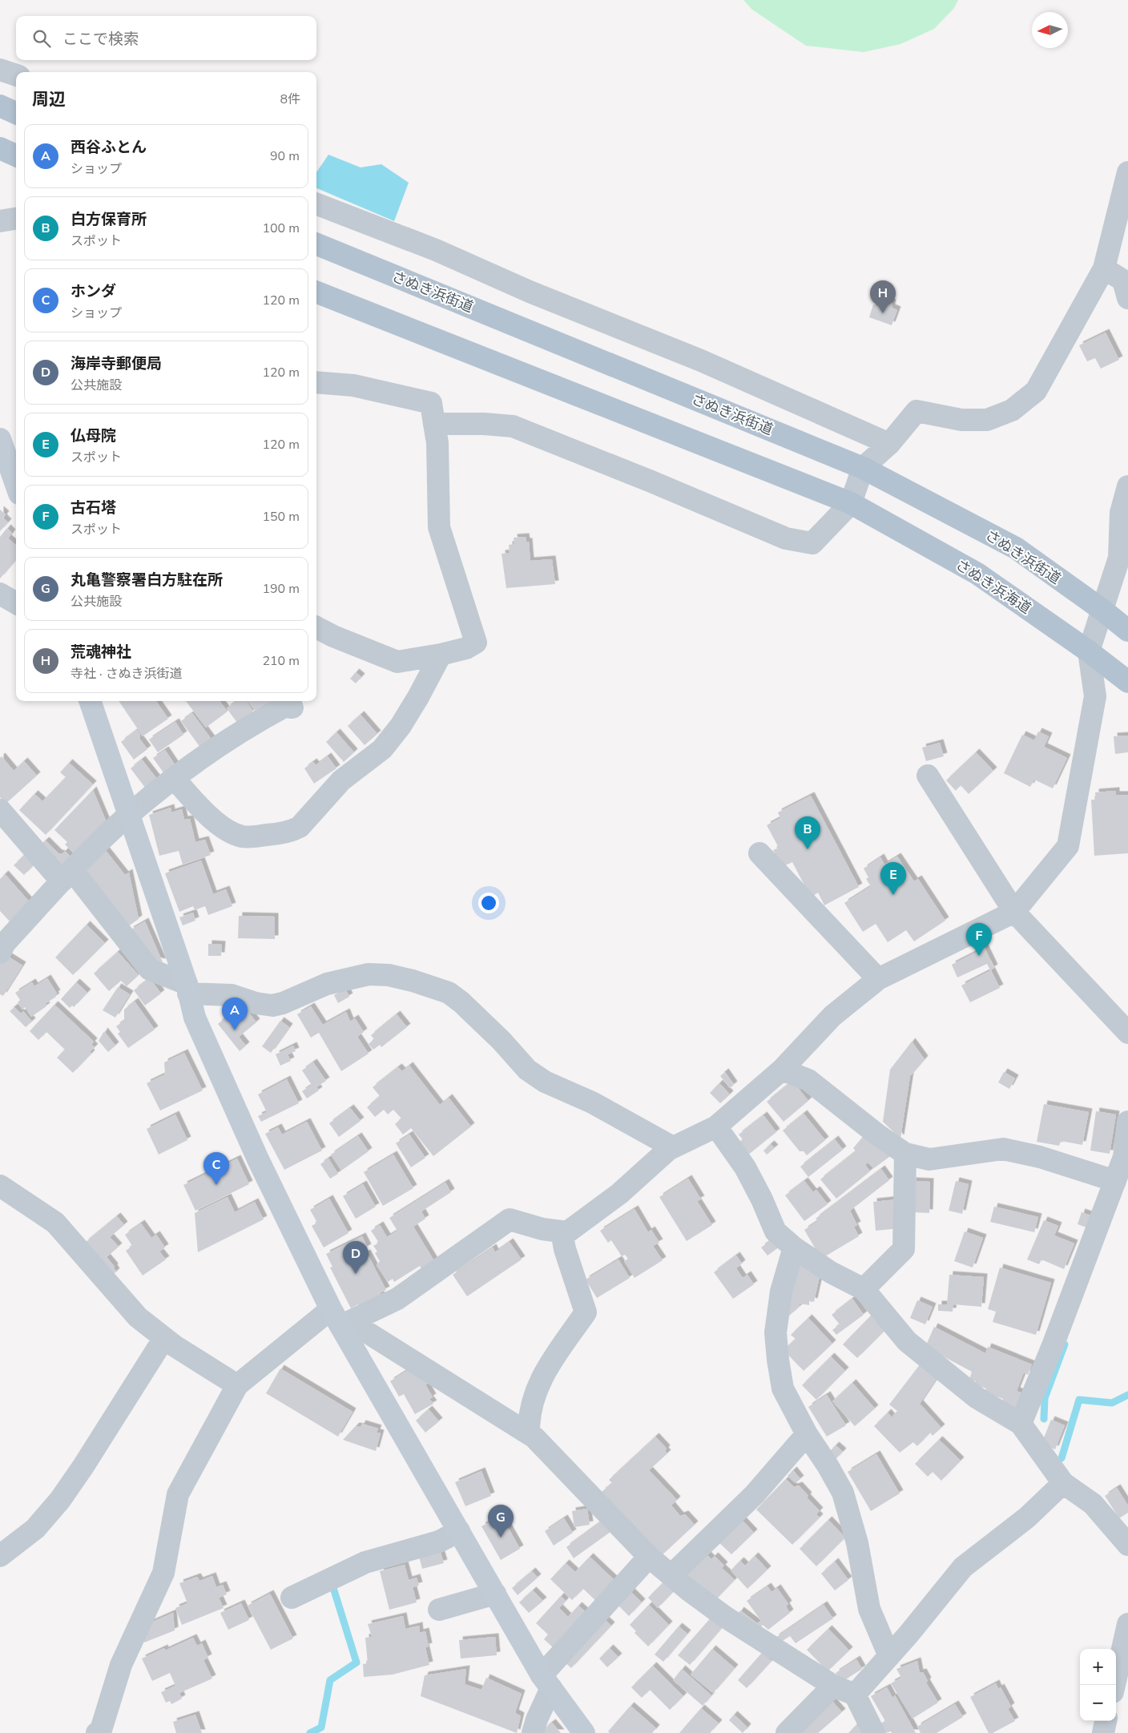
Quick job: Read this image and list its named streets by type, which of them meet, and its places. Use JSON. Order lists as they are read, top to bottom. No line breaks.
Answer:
{"streets":{"main road":["さぬき浜街道","さぬき浜海道"]},"north":"left","page":{"search":"ここで検索","heading":["周辺","8件"],"list":[{"mark":"A","name":"西谷ふとん","note":"ショップ","value":"90 m"},{"mark":"B","name":"白方保育所","note":"スポット","value":"100 m"},{"mark":"C","name":"ホンダ","note":"ショップ","value":"120 m"},{"mark":"D","name":"海岸寺郵便局","note":"公共施設","value":"120 m"},{"mark":"E","name":"仏母院","note":"スポット","value":"120 m"},{"mark":"F","name":"古石塔","note":"スポット","value":"150 m"},{"mark":"G","name":"丸亀警察署白方駐在所","note":"公共施設","value":"190 m"},{"mark":"H","name":"荒魂神社","note":"寺社 · さぬき浜街道","value":"210 m"}],"pins":["H","B","E","F","A","C","D","G"],"map_buttons":["+","−"]}}
